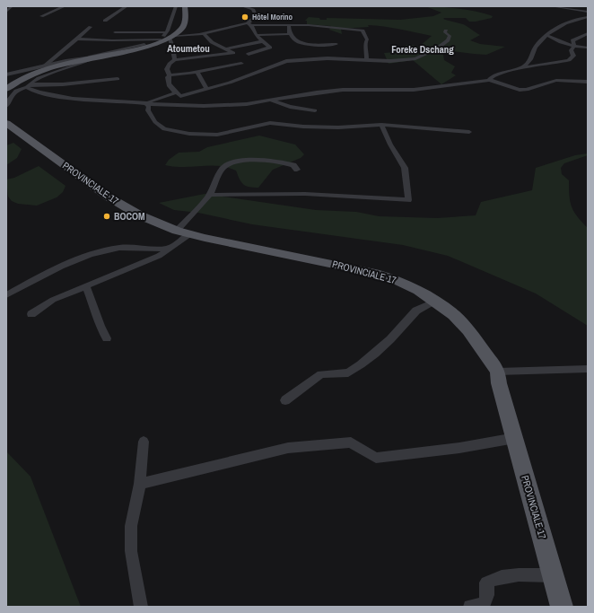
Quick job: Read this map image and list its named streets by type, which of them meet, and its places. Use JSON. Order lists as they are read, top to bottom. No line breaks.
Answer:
{"streets":{"main road":["PROVINCIALE 17"]},"districts":["Atoumetou","Foreke Dschang"],"places":["Hôtel Morino","BOCOM"]}
